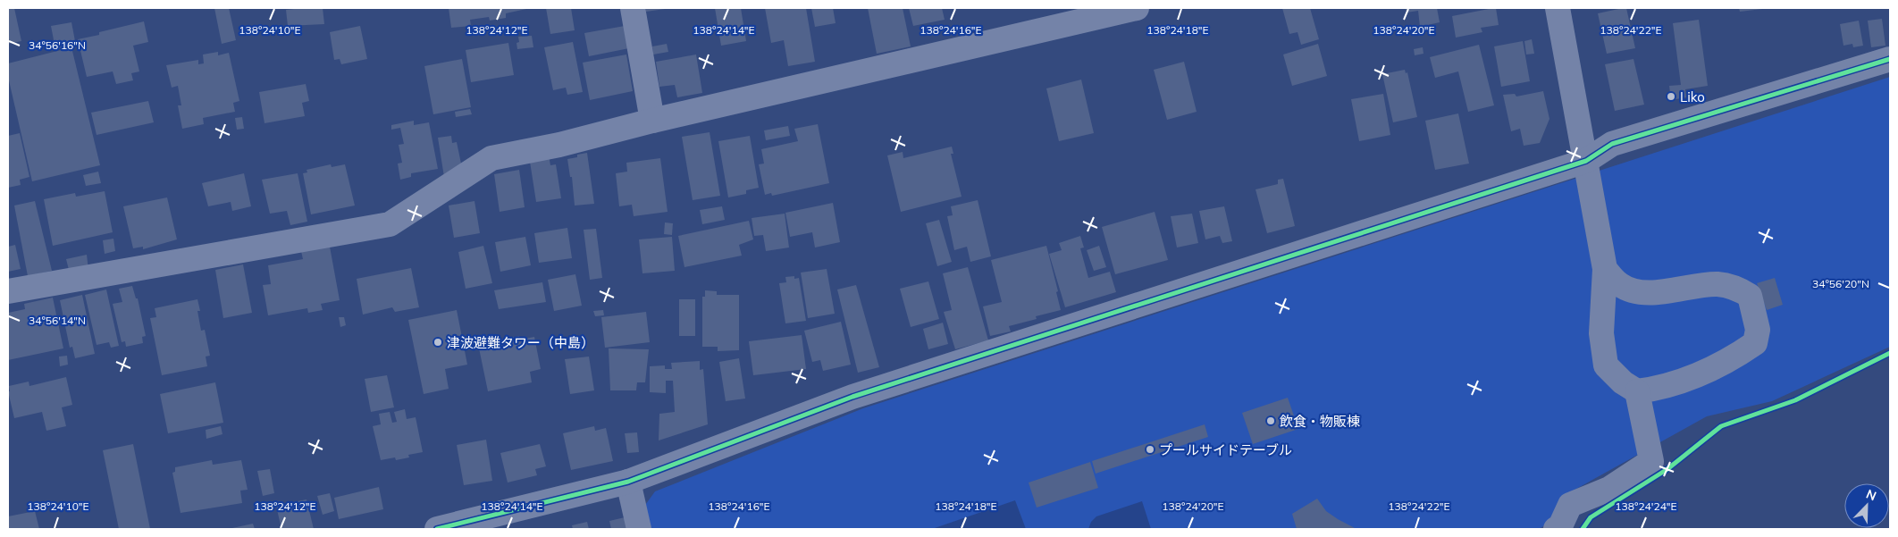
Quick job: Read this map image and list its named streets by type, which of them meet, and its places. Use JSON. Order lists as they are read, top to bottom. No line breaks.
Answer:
{"places":["Liko","津波避難タワー（中島）","飲食・物販棟","プールサイドテーブル"],"north":"top right","coordinates":["138°24'10\"E","138°24'12\"E","138°24'14\"E","138°24'16\"E","138°24'18\"E","138°24'20\"E","138°24'22\"E","34°56'16\"N","34°56'20\"N","34°56'14\"N","138°24'24\"E"]}
